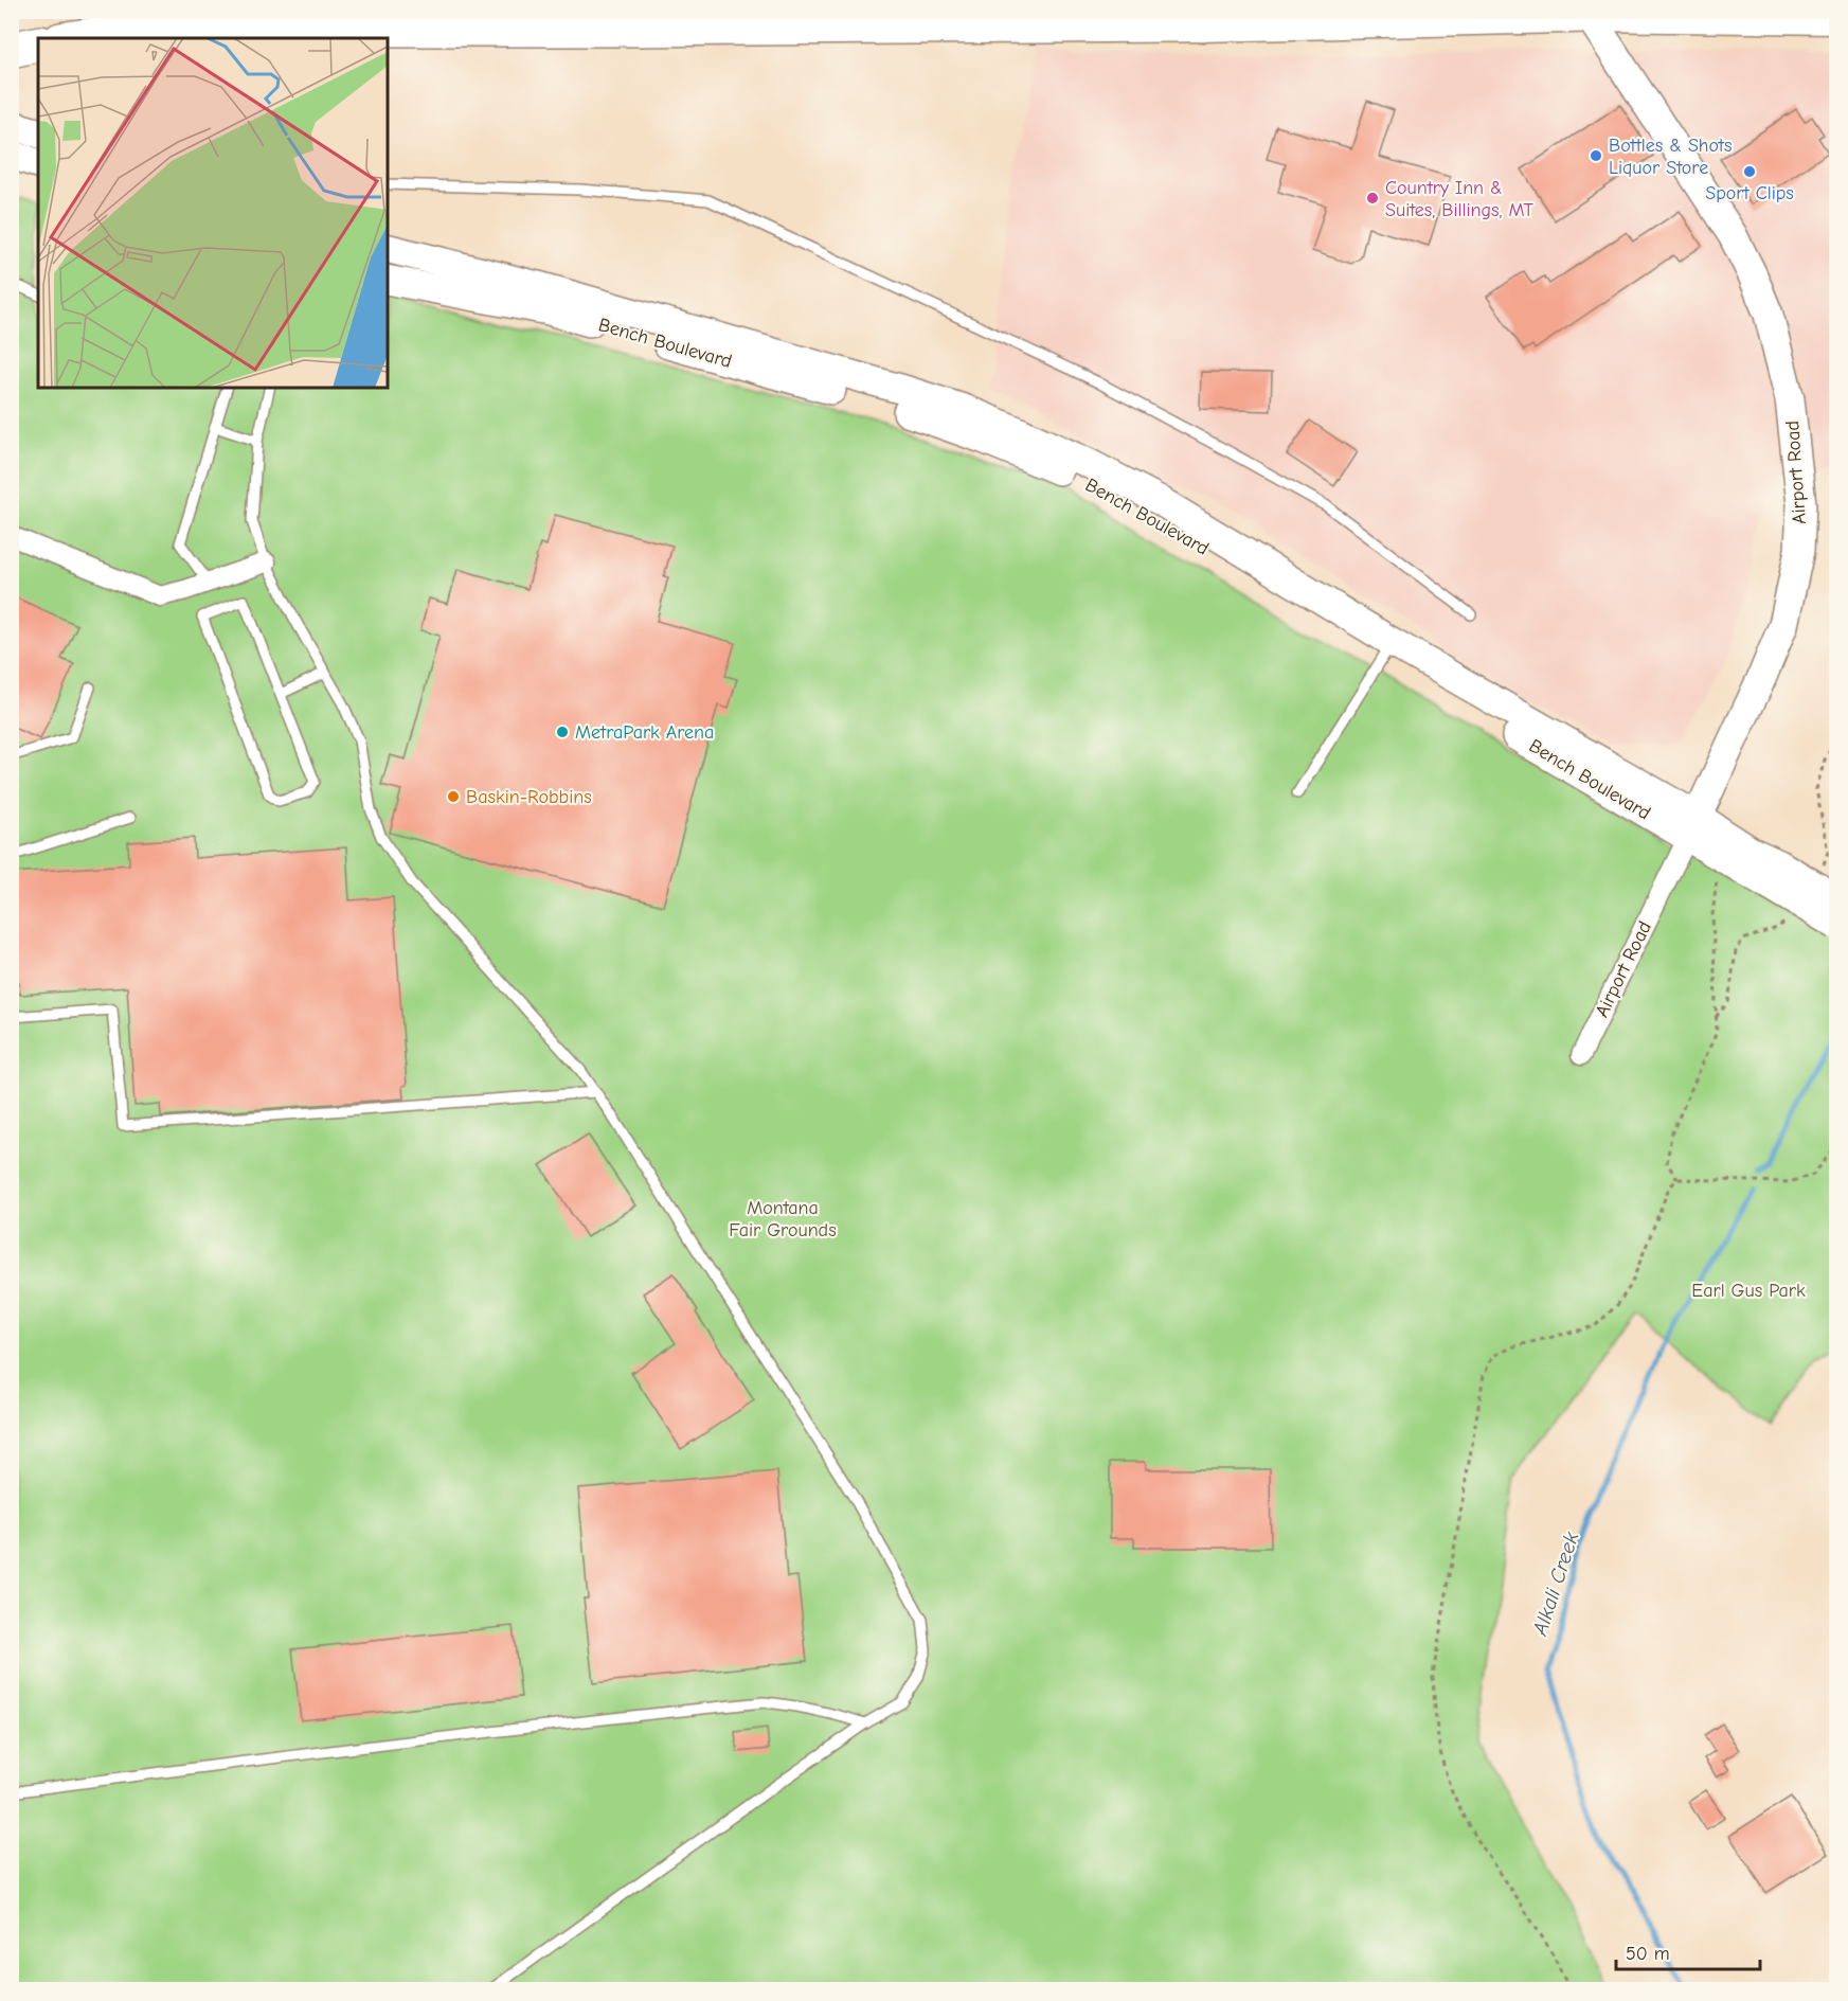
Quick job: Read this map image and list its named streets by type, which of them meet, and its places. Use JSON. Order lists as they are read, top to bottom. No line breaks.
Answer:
{"streets":{"main road":["Bench Boulevard","Airport Road"]},"water":["Alkali Creek"],"parks":["Montana Fair Grounds","Earl Gus Park"],"places":["Bottles & Shots Liquor Store","Sport Clips","Country Inn & Suites, Billings, MT","MetraPark Arena","Baskin-Robbins"],"scale_bar":"50 m"}
